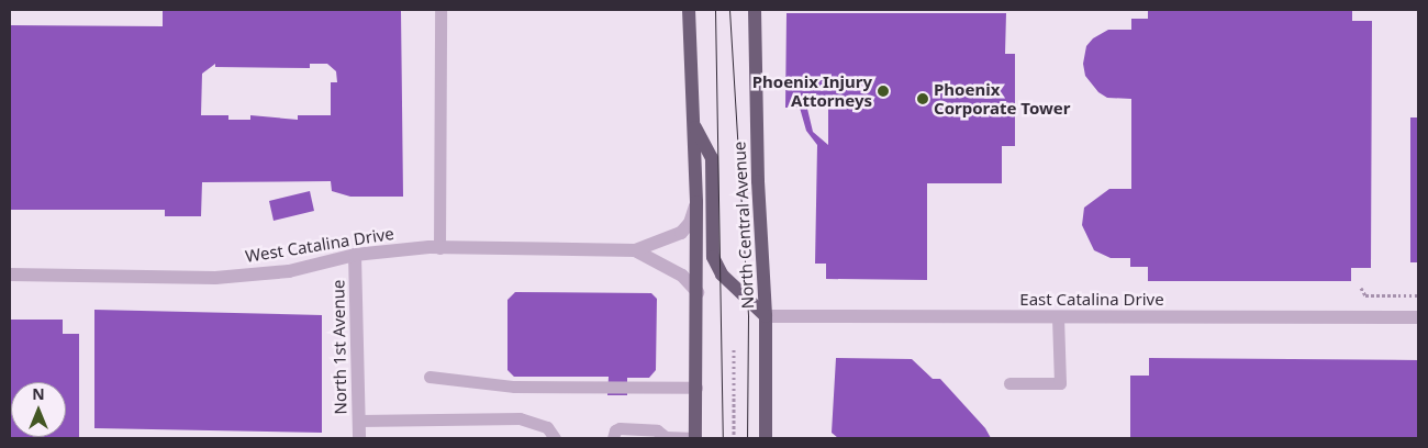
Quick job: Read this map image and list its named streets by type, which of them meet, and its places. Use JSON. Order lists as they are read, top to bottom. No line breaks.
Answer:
{"streets":{"main road":["North Central Avenue"],"street":["West Catalina Drive","East Catalina Drive","North 1st Avenue"]},"crossings":[["North Central Avenue","East Catalina Drive"],["West Catalina Drive","North 1st Avenue"]],"places":["Phoenix Injury Attorneys","Phoenix Corporate Tower"],"north":"top"}
